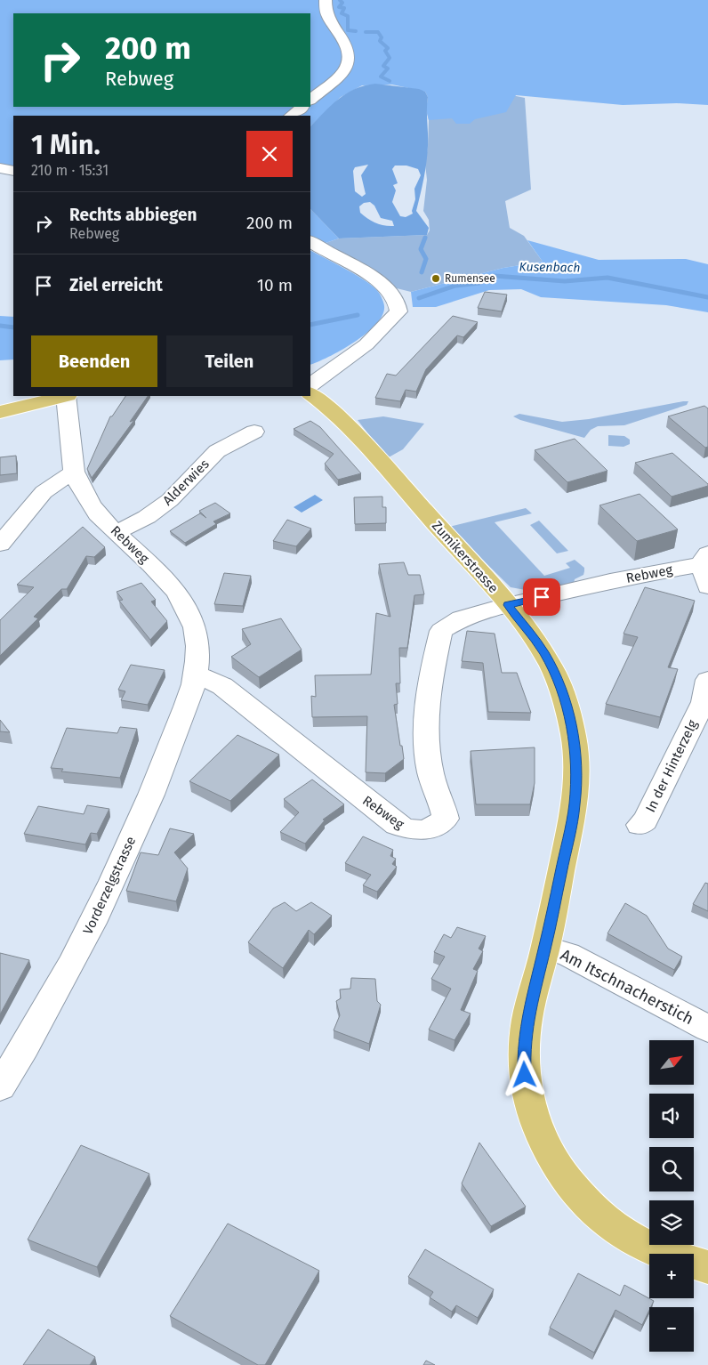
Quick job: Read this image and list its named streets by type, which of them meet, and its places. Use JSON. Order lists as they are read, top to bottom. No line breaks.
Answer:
{"streets":{"main road":["Zumikerstrasse"],"street":["Alderwies","Rebweg","In der Hinterzelg","Vorderzelgstrasse","Am Itschnacherstich"]},"crossings":[["Alderwies","Rebweg"],["Rebweg","Zumikerstrasse"],["Rebweg","Vorderzelgstrasse"],["Zumikerstrasse","Am Itschnacherstich"]],"water":["Kusenbach"],"places":["Rumensee"],"north":"top right","page":{"turn":["200 m","Rebweg"],"heading":["1 Min.","210 m · 15:31"],"list":[{"name":"Rechts abbiegen","note":"Rebweg","value":"200 m"},{"name":"Ziel erreicht","value":"10 m"}],"buttons":["Beenden","Teilen"],"map_buttons":["+","−"]}}
